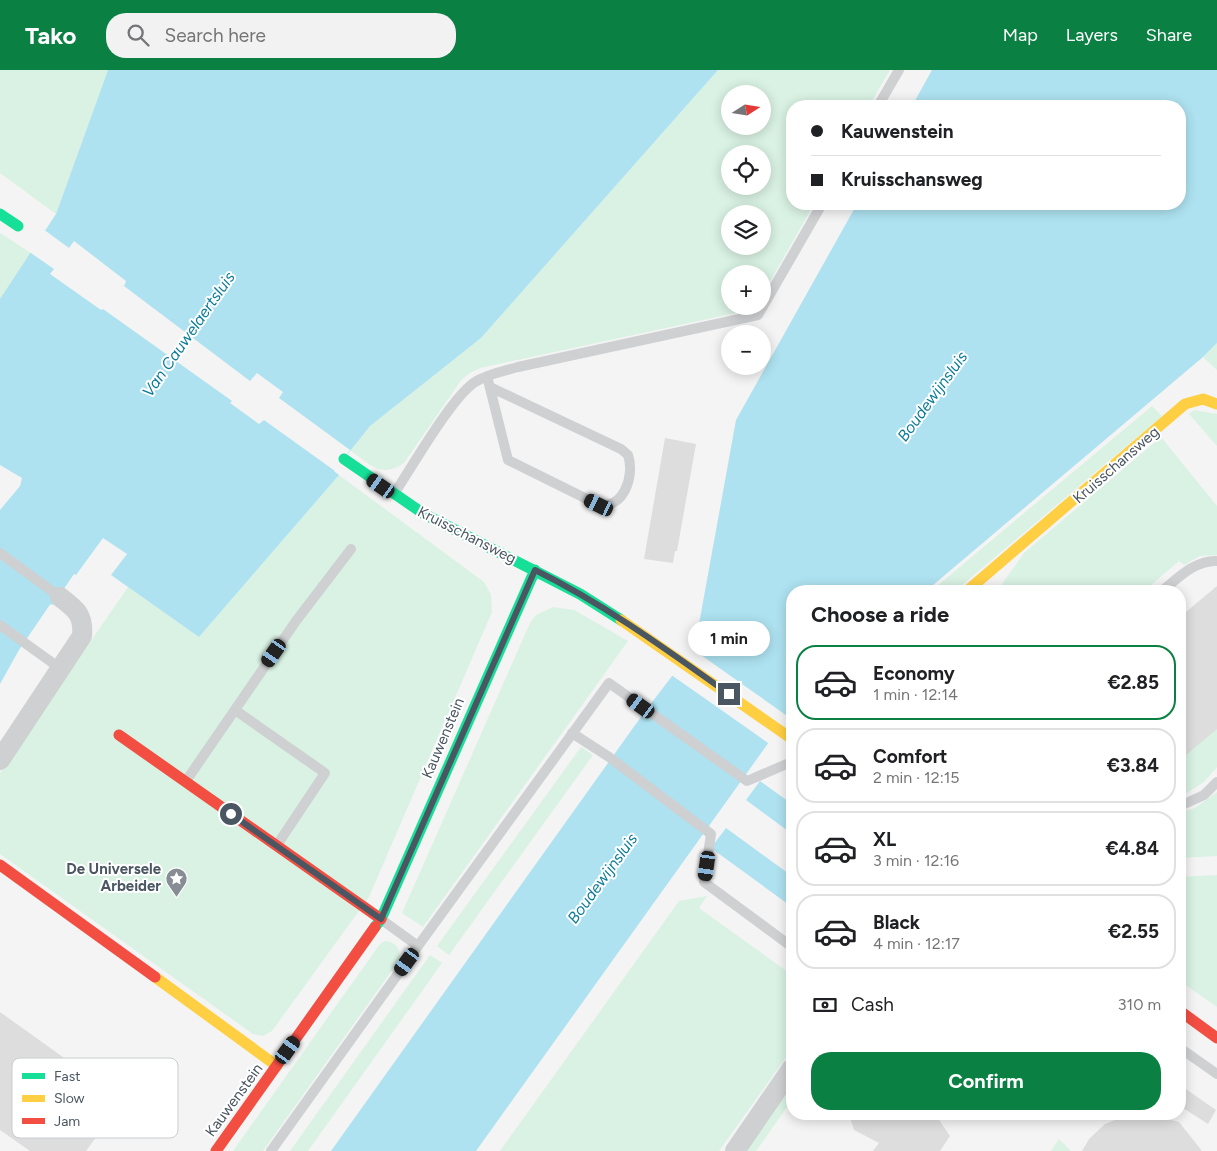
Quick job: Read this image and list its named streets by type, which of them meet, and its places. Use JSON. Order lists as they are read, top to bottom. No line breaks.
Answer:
{"streets":{"street":["Kruisschansweg","Kauwenstein"]},"crossings":[["Kruisschansweg","Kauwenstein"]],"water":["Van Cauwelaertsluis","Boudewijnsluis"],"places":{"place":["De Universele Arbeider"]},"legend":["Fast","Slow","Jam"],"north":"right","page":{"header":"Tako","search":"Search here","nav":["Map","Layers","Share"],"map_buttons":["+","−"],"banner":["Kauwenstein","Kruisschansweg"],"heading":"Choose a ride","bubble":"1 min","list":[{"name":"Economy","note":"1 min · 12:14","value":"€2.85"},{"name":"Comfort","note":"2 min · 12:15","value":"€3.84"},{"name":"XL","note":"3 min · 12:16","value":"€4.84"},{"name":"Black","note":"4 min · 12:17","value":"€2.55"}],"pay":["Cash","310 m"],"buttons":"Confirm"}}
